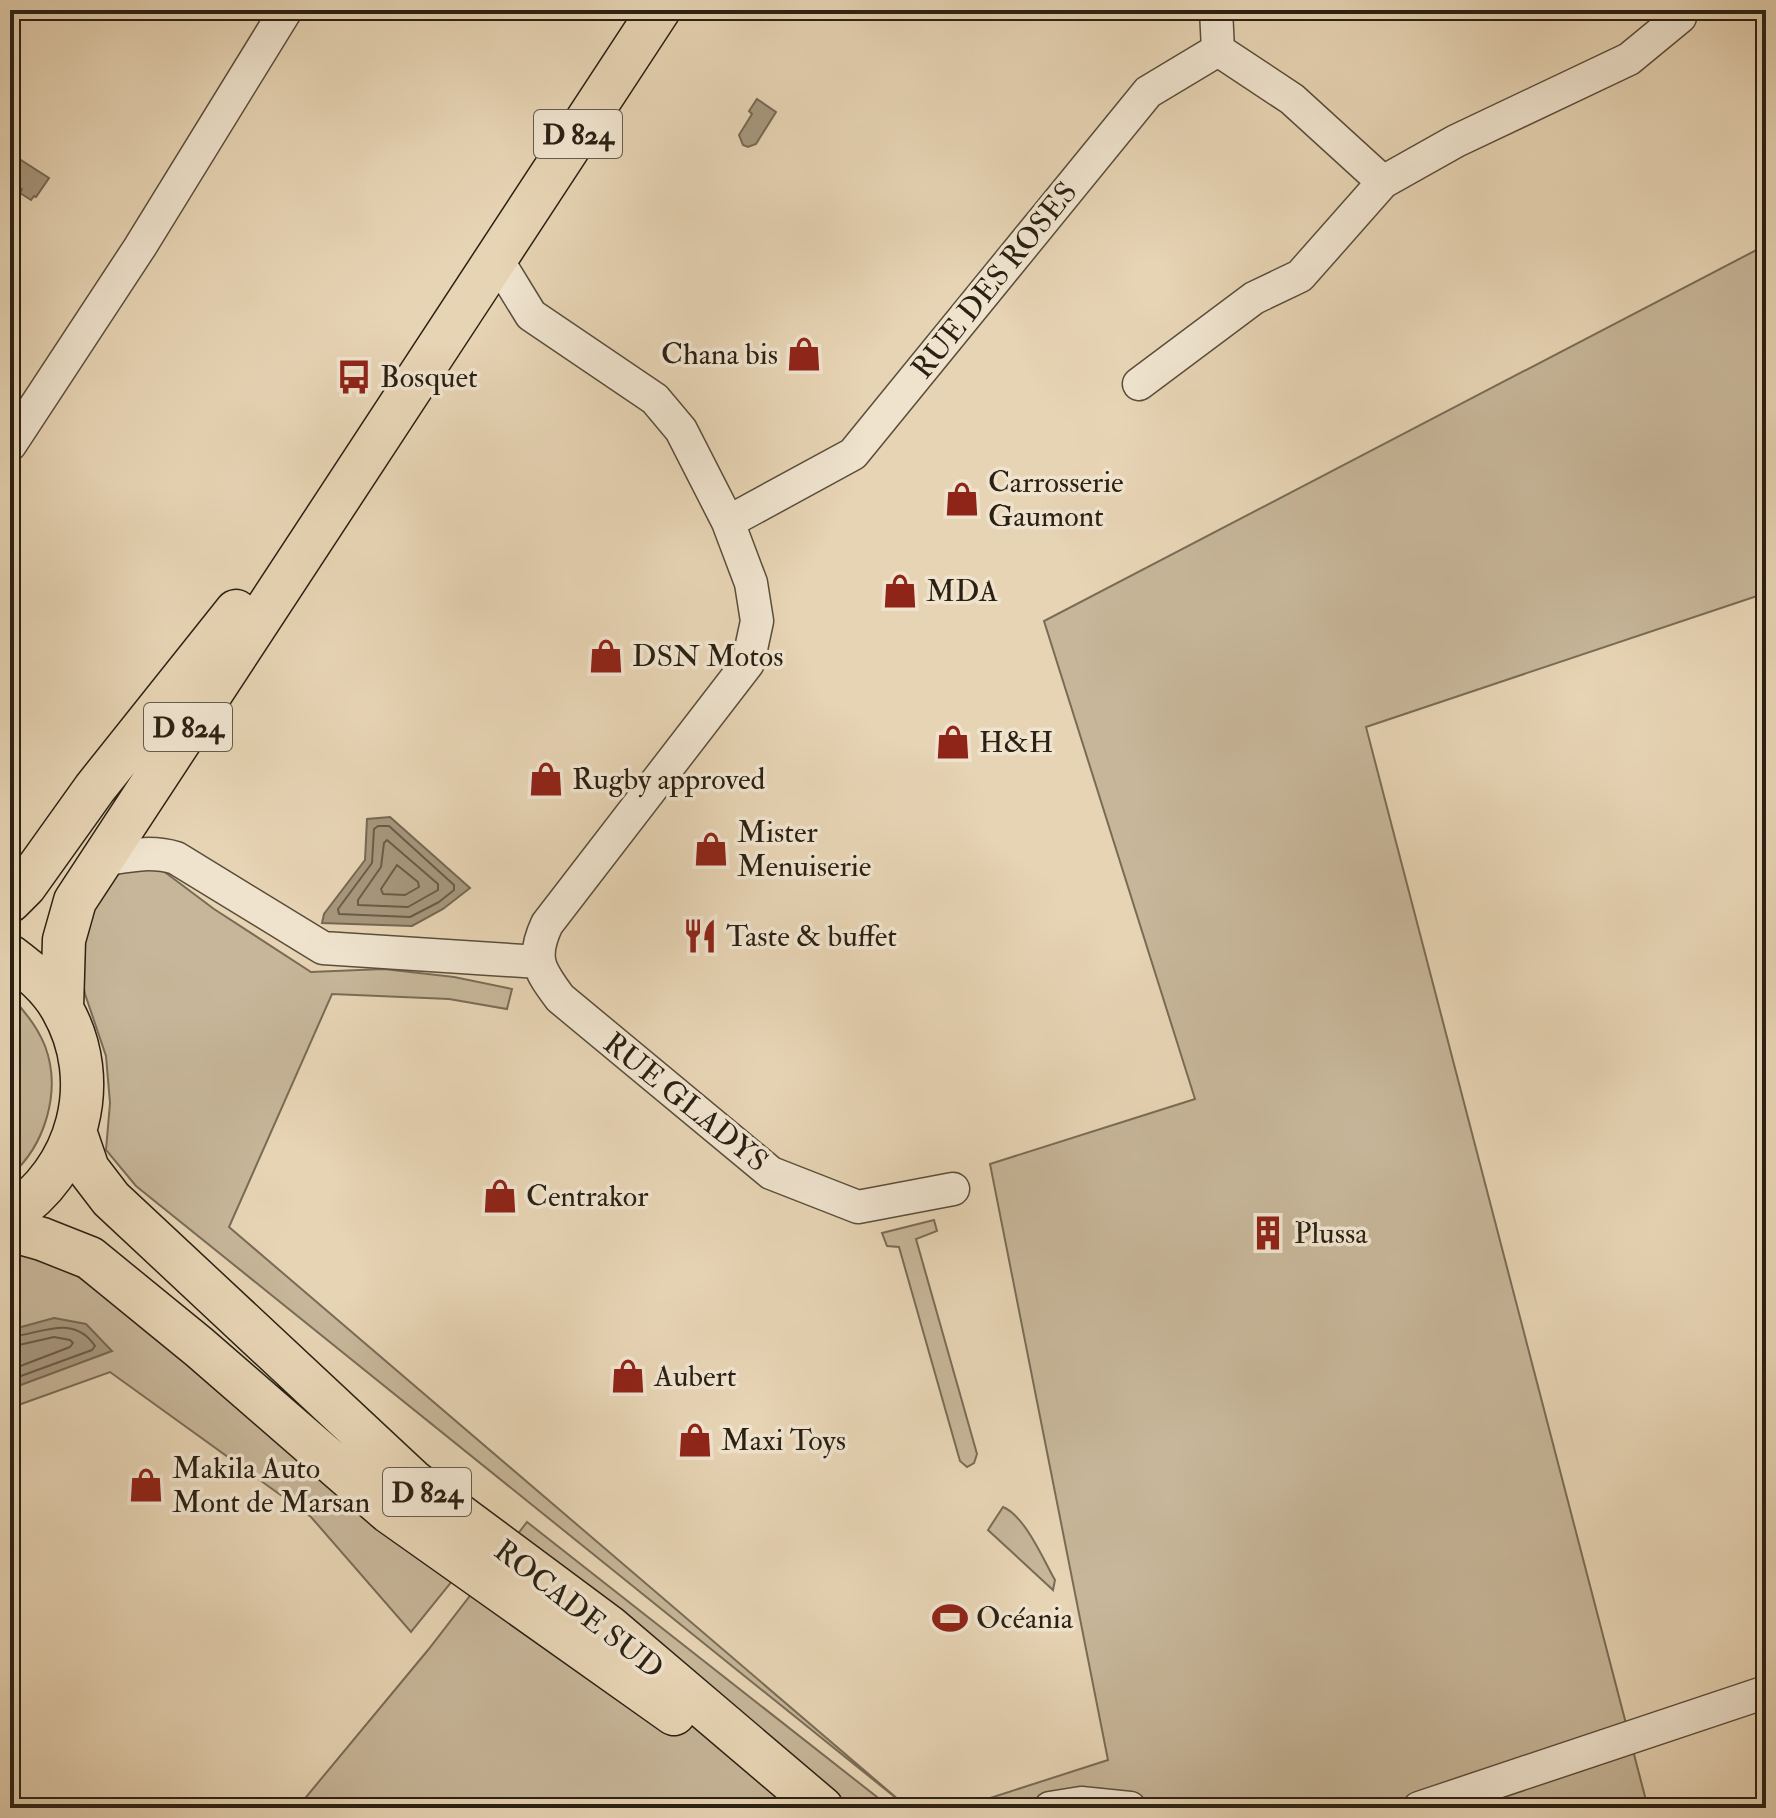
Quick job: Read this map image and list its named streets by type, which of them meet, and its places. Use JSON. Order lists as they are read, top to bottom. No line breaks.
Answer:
{"streets":{"main road":["D 824","ROCADE SUD"],"street":["RUE DES ROSES","RUE GLADYS"]},"places":{"shop":["Chana bis","Carrosserie Gaumont","MDA","DSN Motos","H&H","Rugby approved","Mister Menuiserie","Centrakor","Aubert","Maxi Toys","Makila Auto Mont de Marsan"],"bus stop":["Bosquet"],"restaurant":["Taste & buffet"],"building":["Plussa"],"sports":["Océania"]}}
